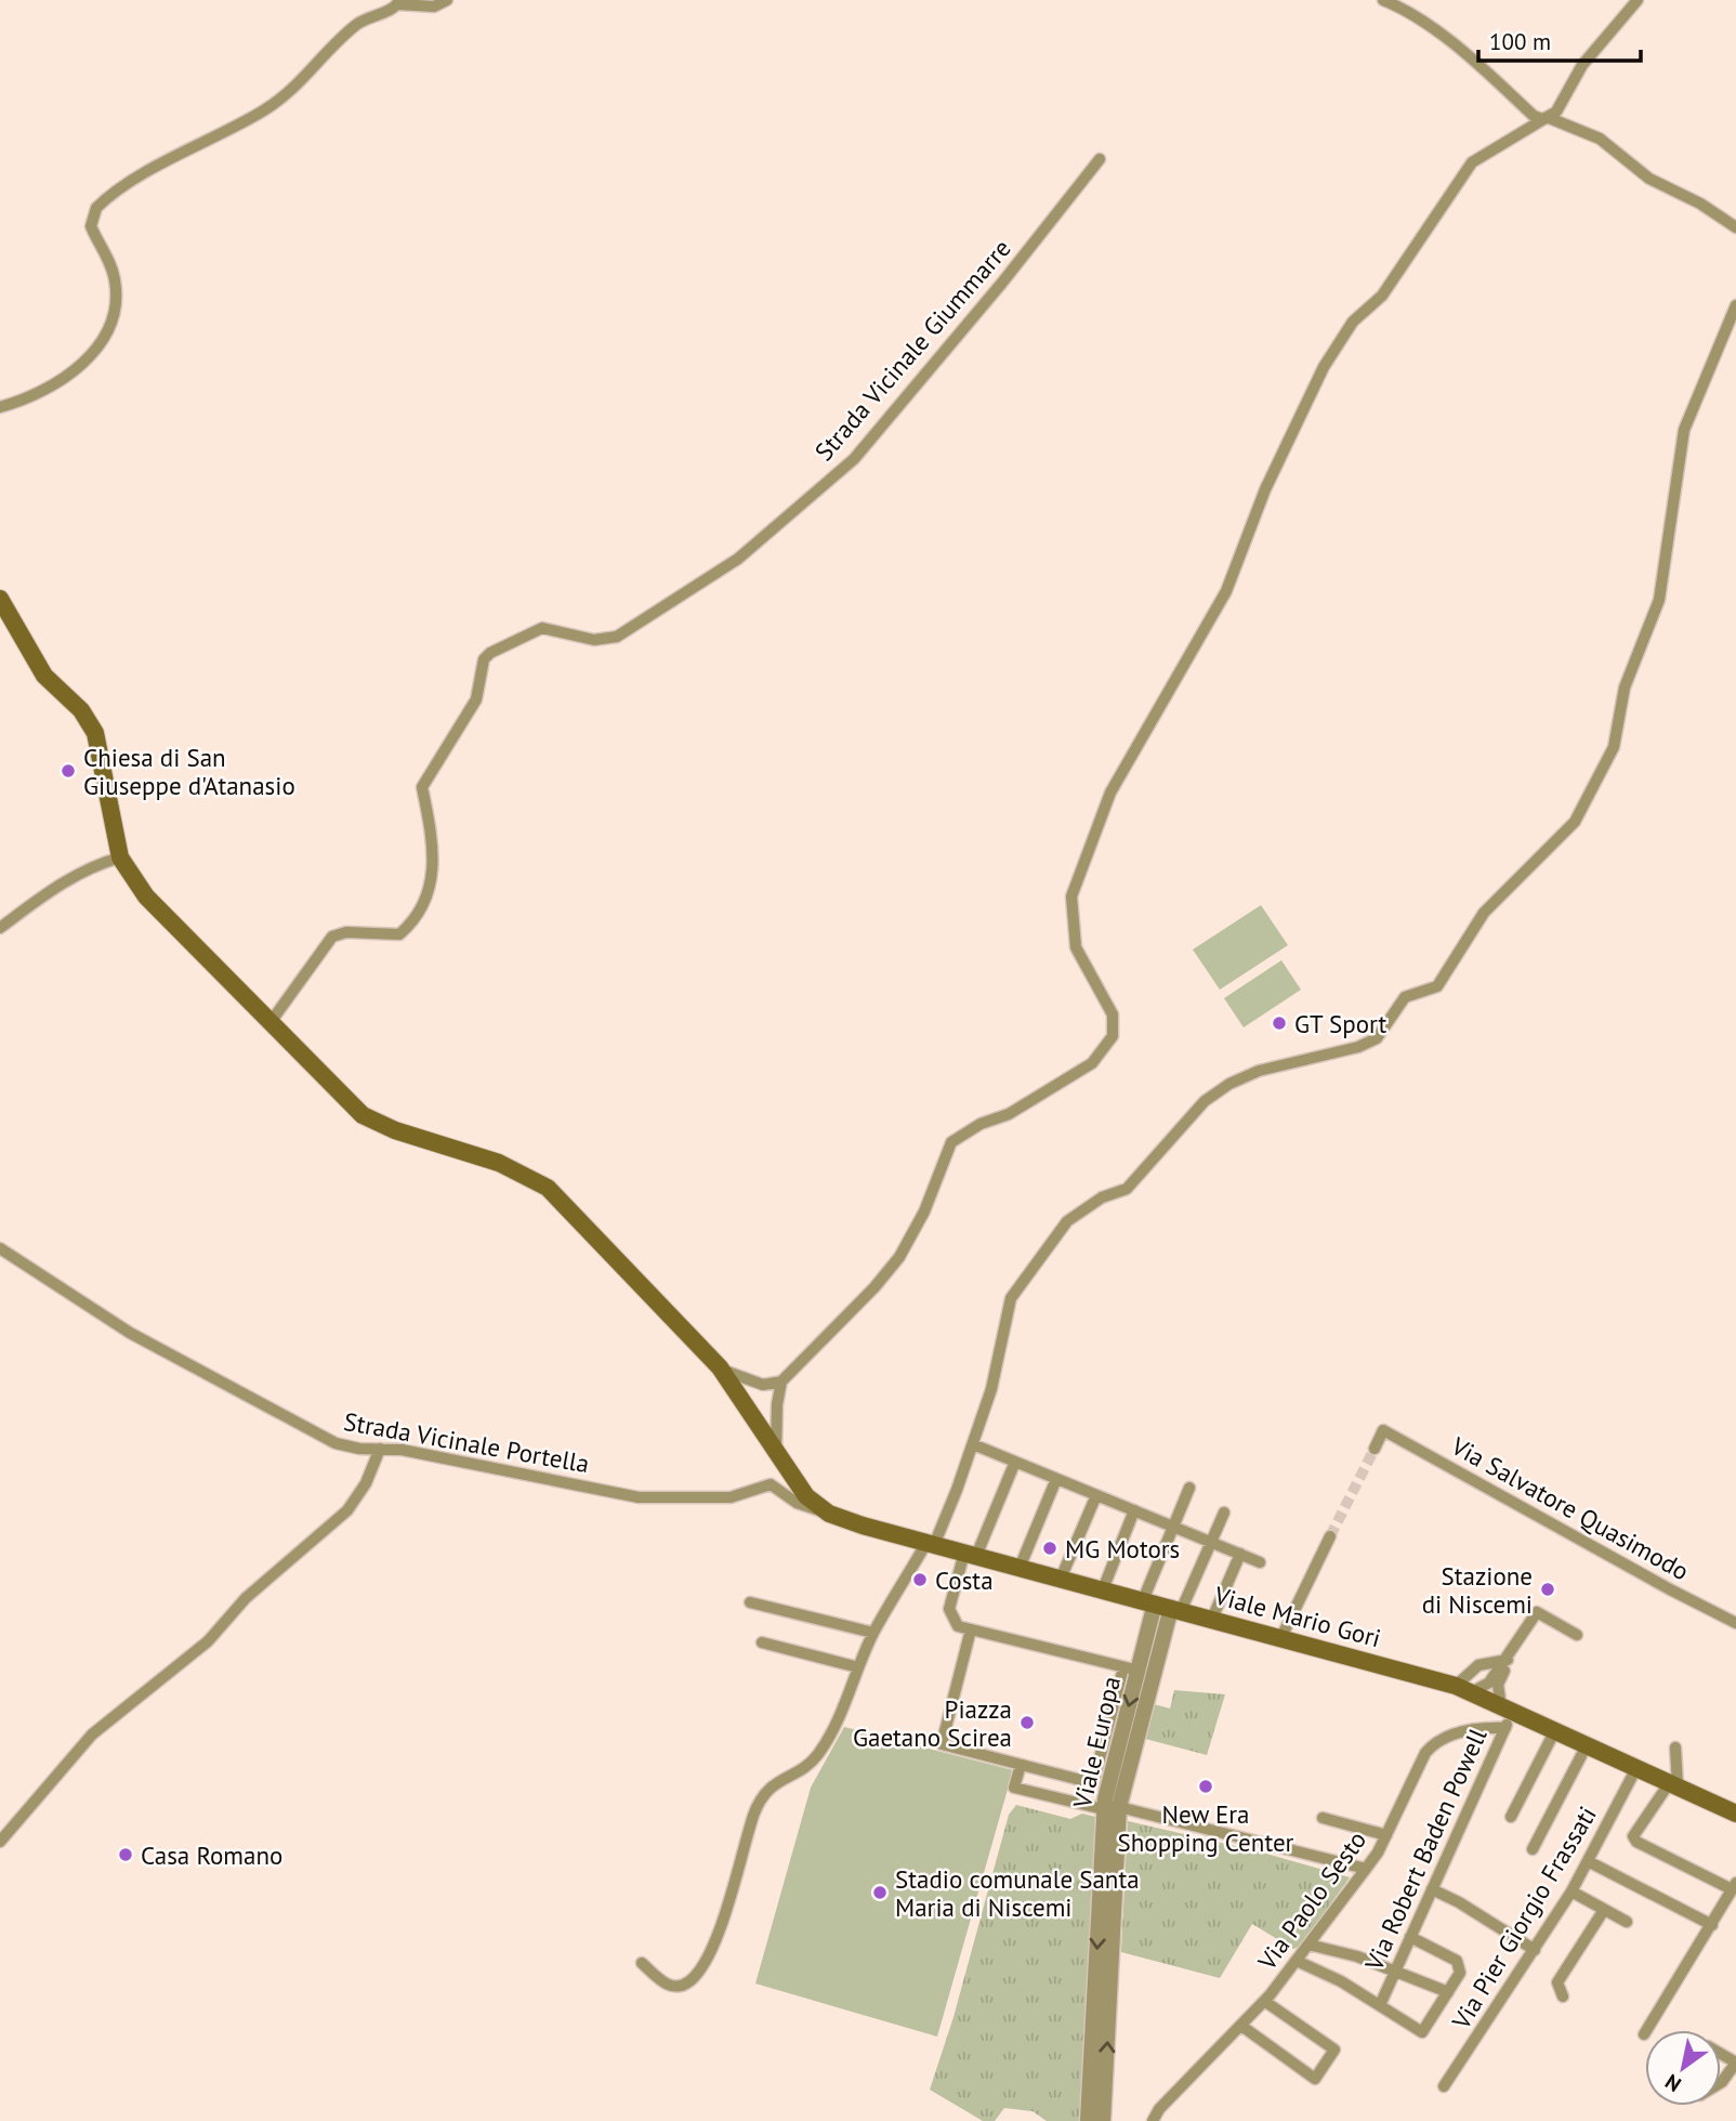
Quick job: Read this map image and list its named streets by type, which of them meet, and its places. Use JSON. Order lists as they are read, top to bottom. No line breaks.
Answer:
{"streets":{"main road":["Viale Mario Gori"],"street":["Strada Vicinale Giummarre","Strada Vicinale Portella","Via Salvatore Quasimodo","Viale Europa","Via Robert Baden Powell","Via Paolo Sesto","Via Pier Giorgio Frassati"]},"crossings":[["Strada Vicinale Portella","Viale Mario Gori"],["Viale Mario Gori","Viale Europa"],["Viale Mario Gori","Via Robert Baden Powell"],["Viale Mario Gori","Via Pier Giorgio Frassati"],["Via Robert Baden Powell","Via Paolo Sesto"]],"places":["Chiesa di San Giuseppe d'Atanasio","GT Sport","MG Motors","Costa","Stazione di Niscemi","Piazza Gaetano Scirea","New Era Shopping Center","Casa Romano","Stadio comunale Santa Maria di Niscemi"],"scale_bar":"100 m","north":"bottom left"}
